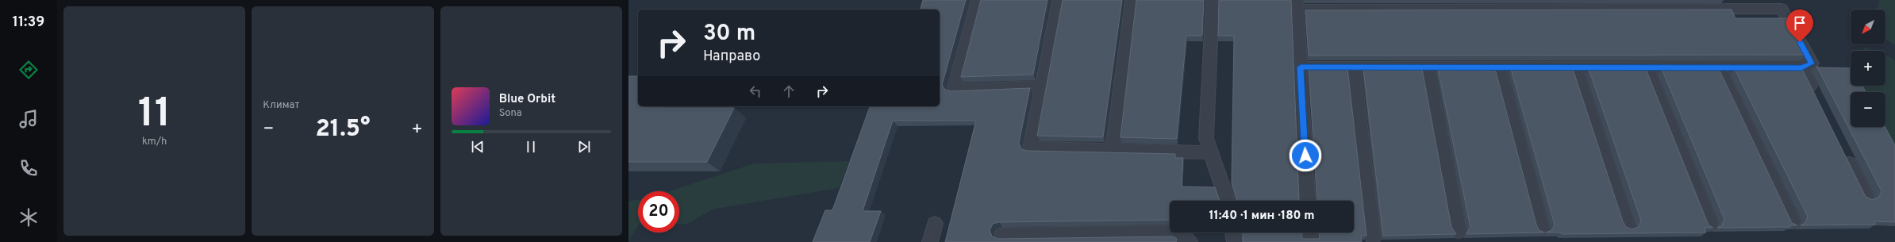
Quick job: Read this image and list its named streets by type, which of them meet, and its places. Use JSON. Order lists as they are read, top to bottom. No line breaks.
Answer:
{"north":"bottom left","page":{"tabs":"11:39","tile":[["11","km/h"],"Климат"],"map_buttons":["+","−"],"turn":["30 m","Направо"],"song":["Blue Orbit","Sona"],"heat":["−","21.5°","+"],"limit":"20","trip":"11:40 · 1 мин · 180 m"}}
